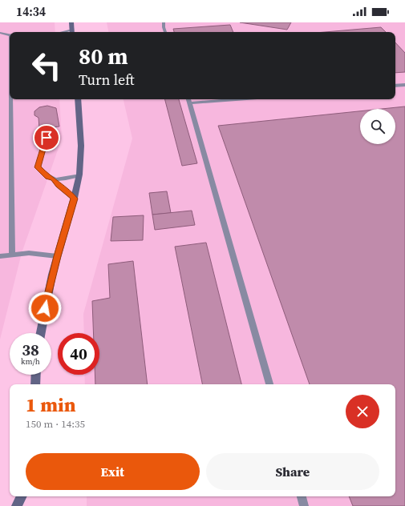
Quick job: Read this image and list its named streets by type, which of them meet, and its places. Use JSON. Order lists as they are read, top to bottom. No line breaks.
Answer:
{"page":{"status":"14:34","turn":["80 m","Turn left"],"speed":"38 km/h","limit":"40","heading":["1 min","150 m · 14:35"],"buttons":["Exit","Share"]}}
